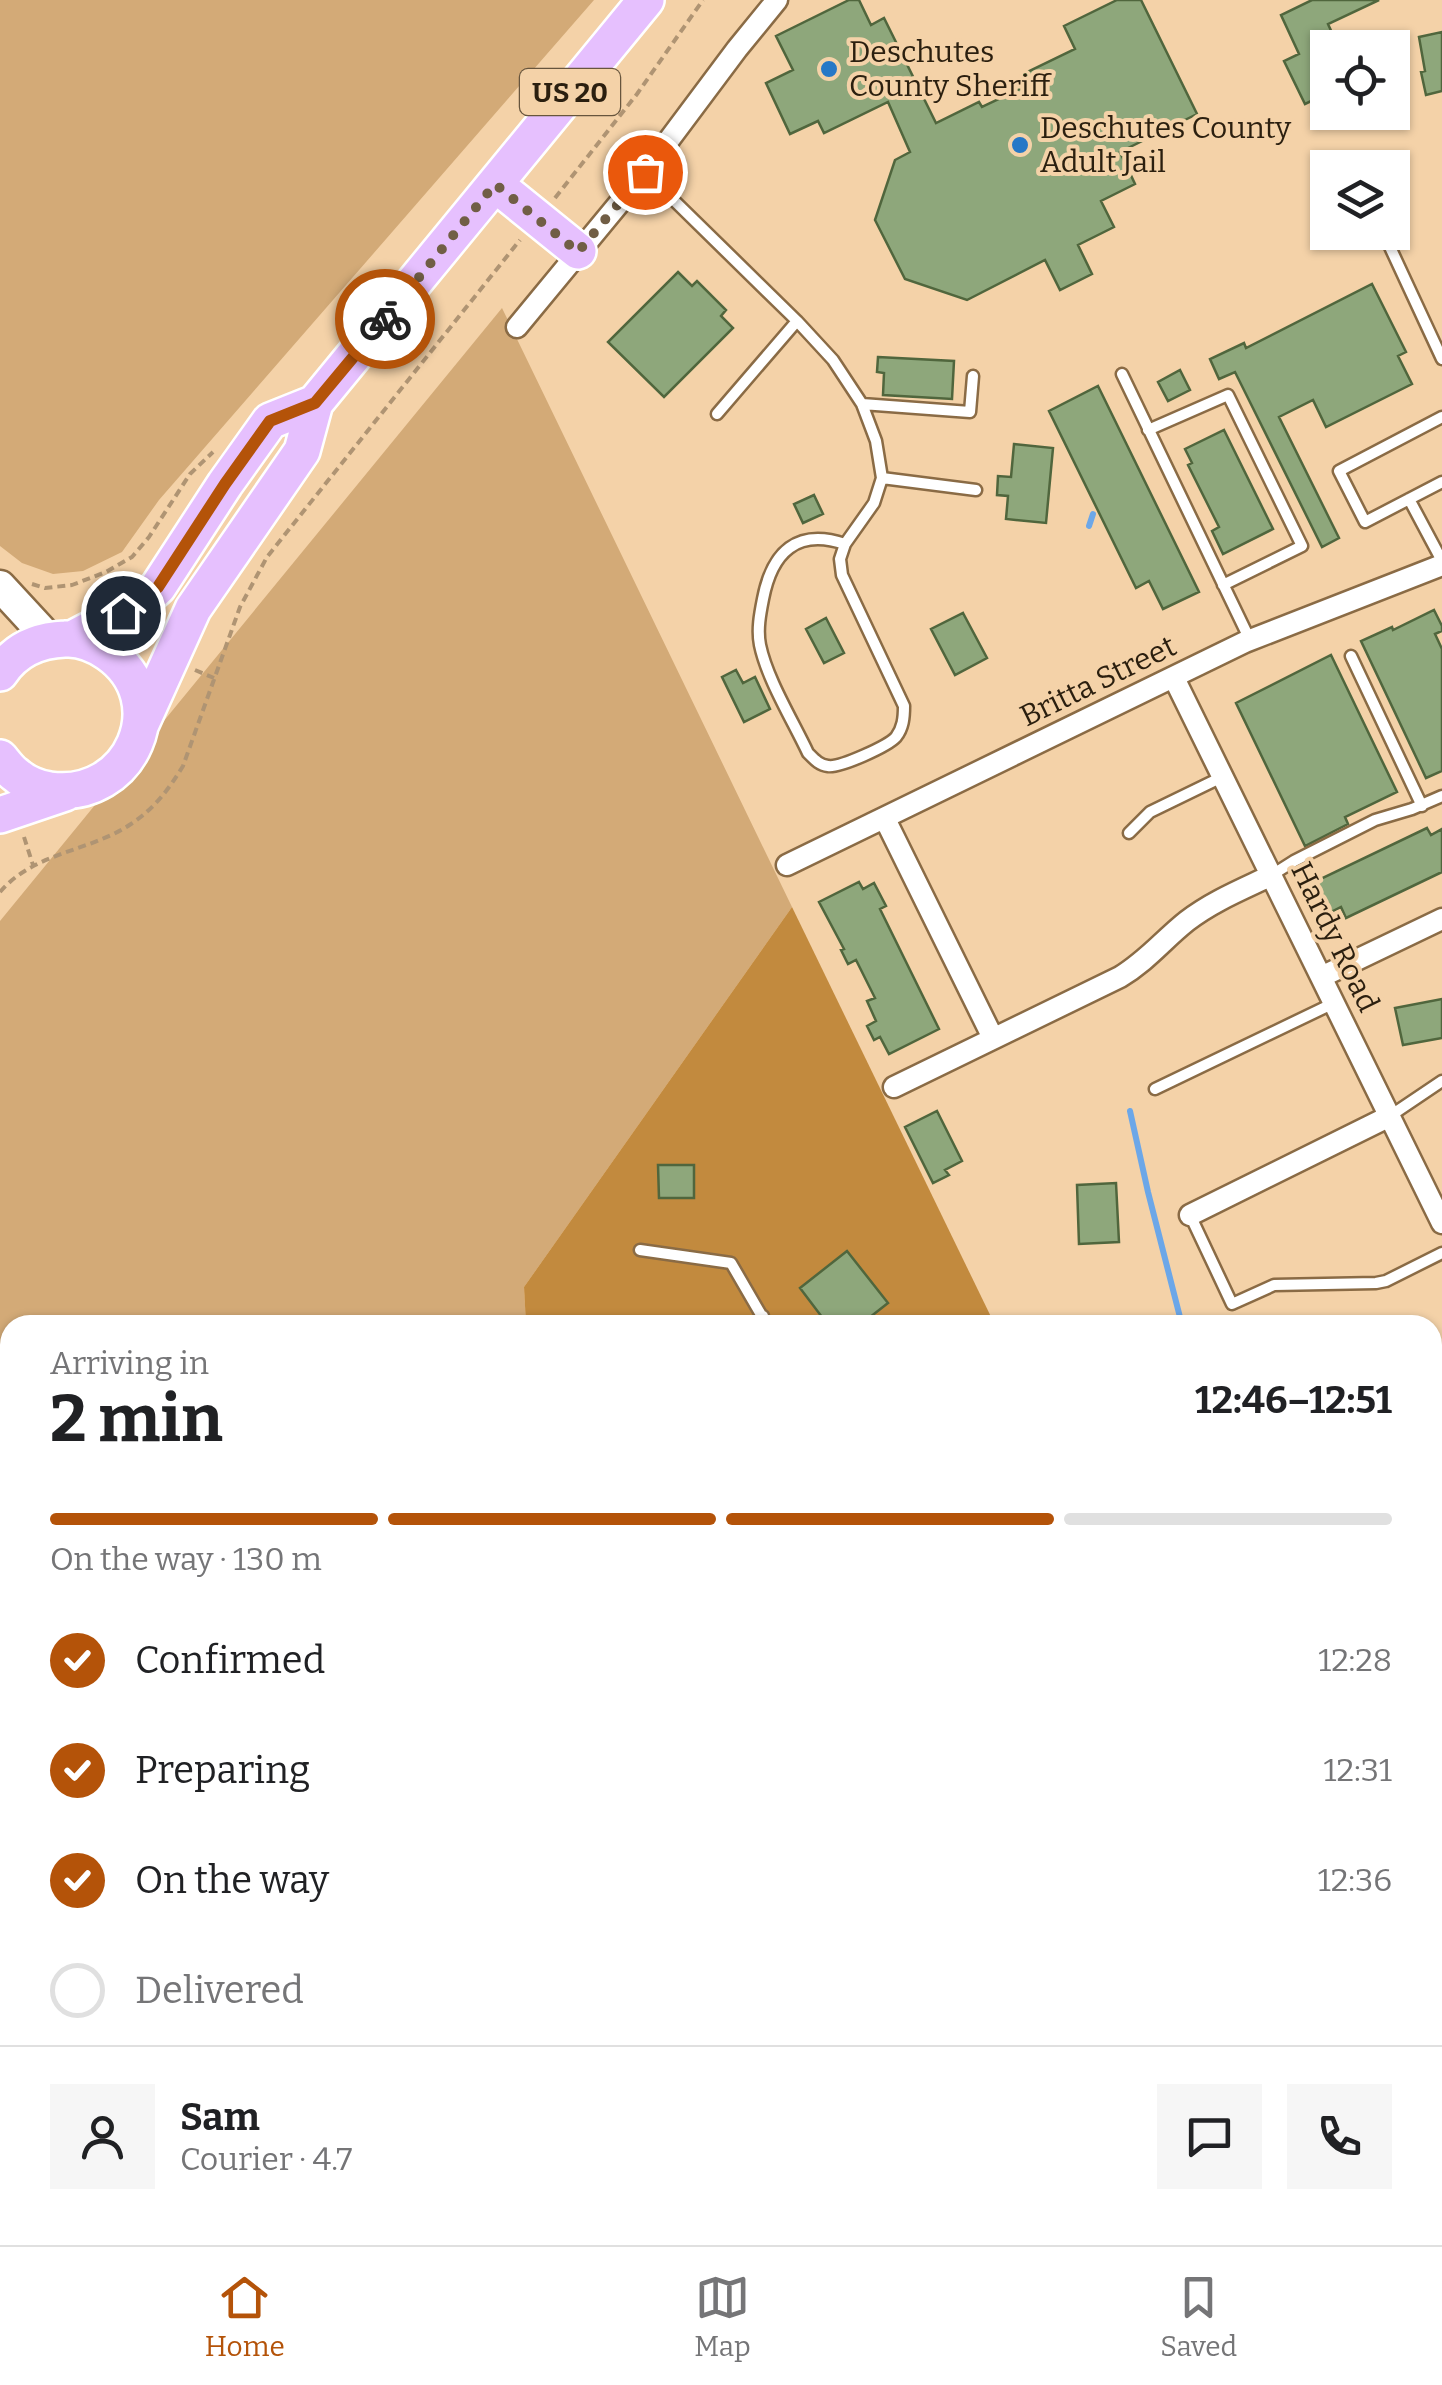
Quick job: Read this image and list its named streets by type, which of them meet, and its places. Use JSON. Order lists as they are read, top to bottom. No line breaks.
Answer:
{"streets":{"highway":["US 20"],"street":["Britta Street","Hardy Road"]},"crossings":[["Britta Street","Hardy Road"]],"places":["Deschutes County Sheriff","Deschutes County Adult Jail"],"page":{"heading":["2 min","Arriving in","12:46–12:51"],"panel":["Sam","Courier · 4.7"],"bar":"On the way · 130 m","list":[["Confirmed","12:28"],["Preparing","12:31"],["On the way","12:36"],"Delivered"],"tabs":["Home","Map","Saved"]}}
